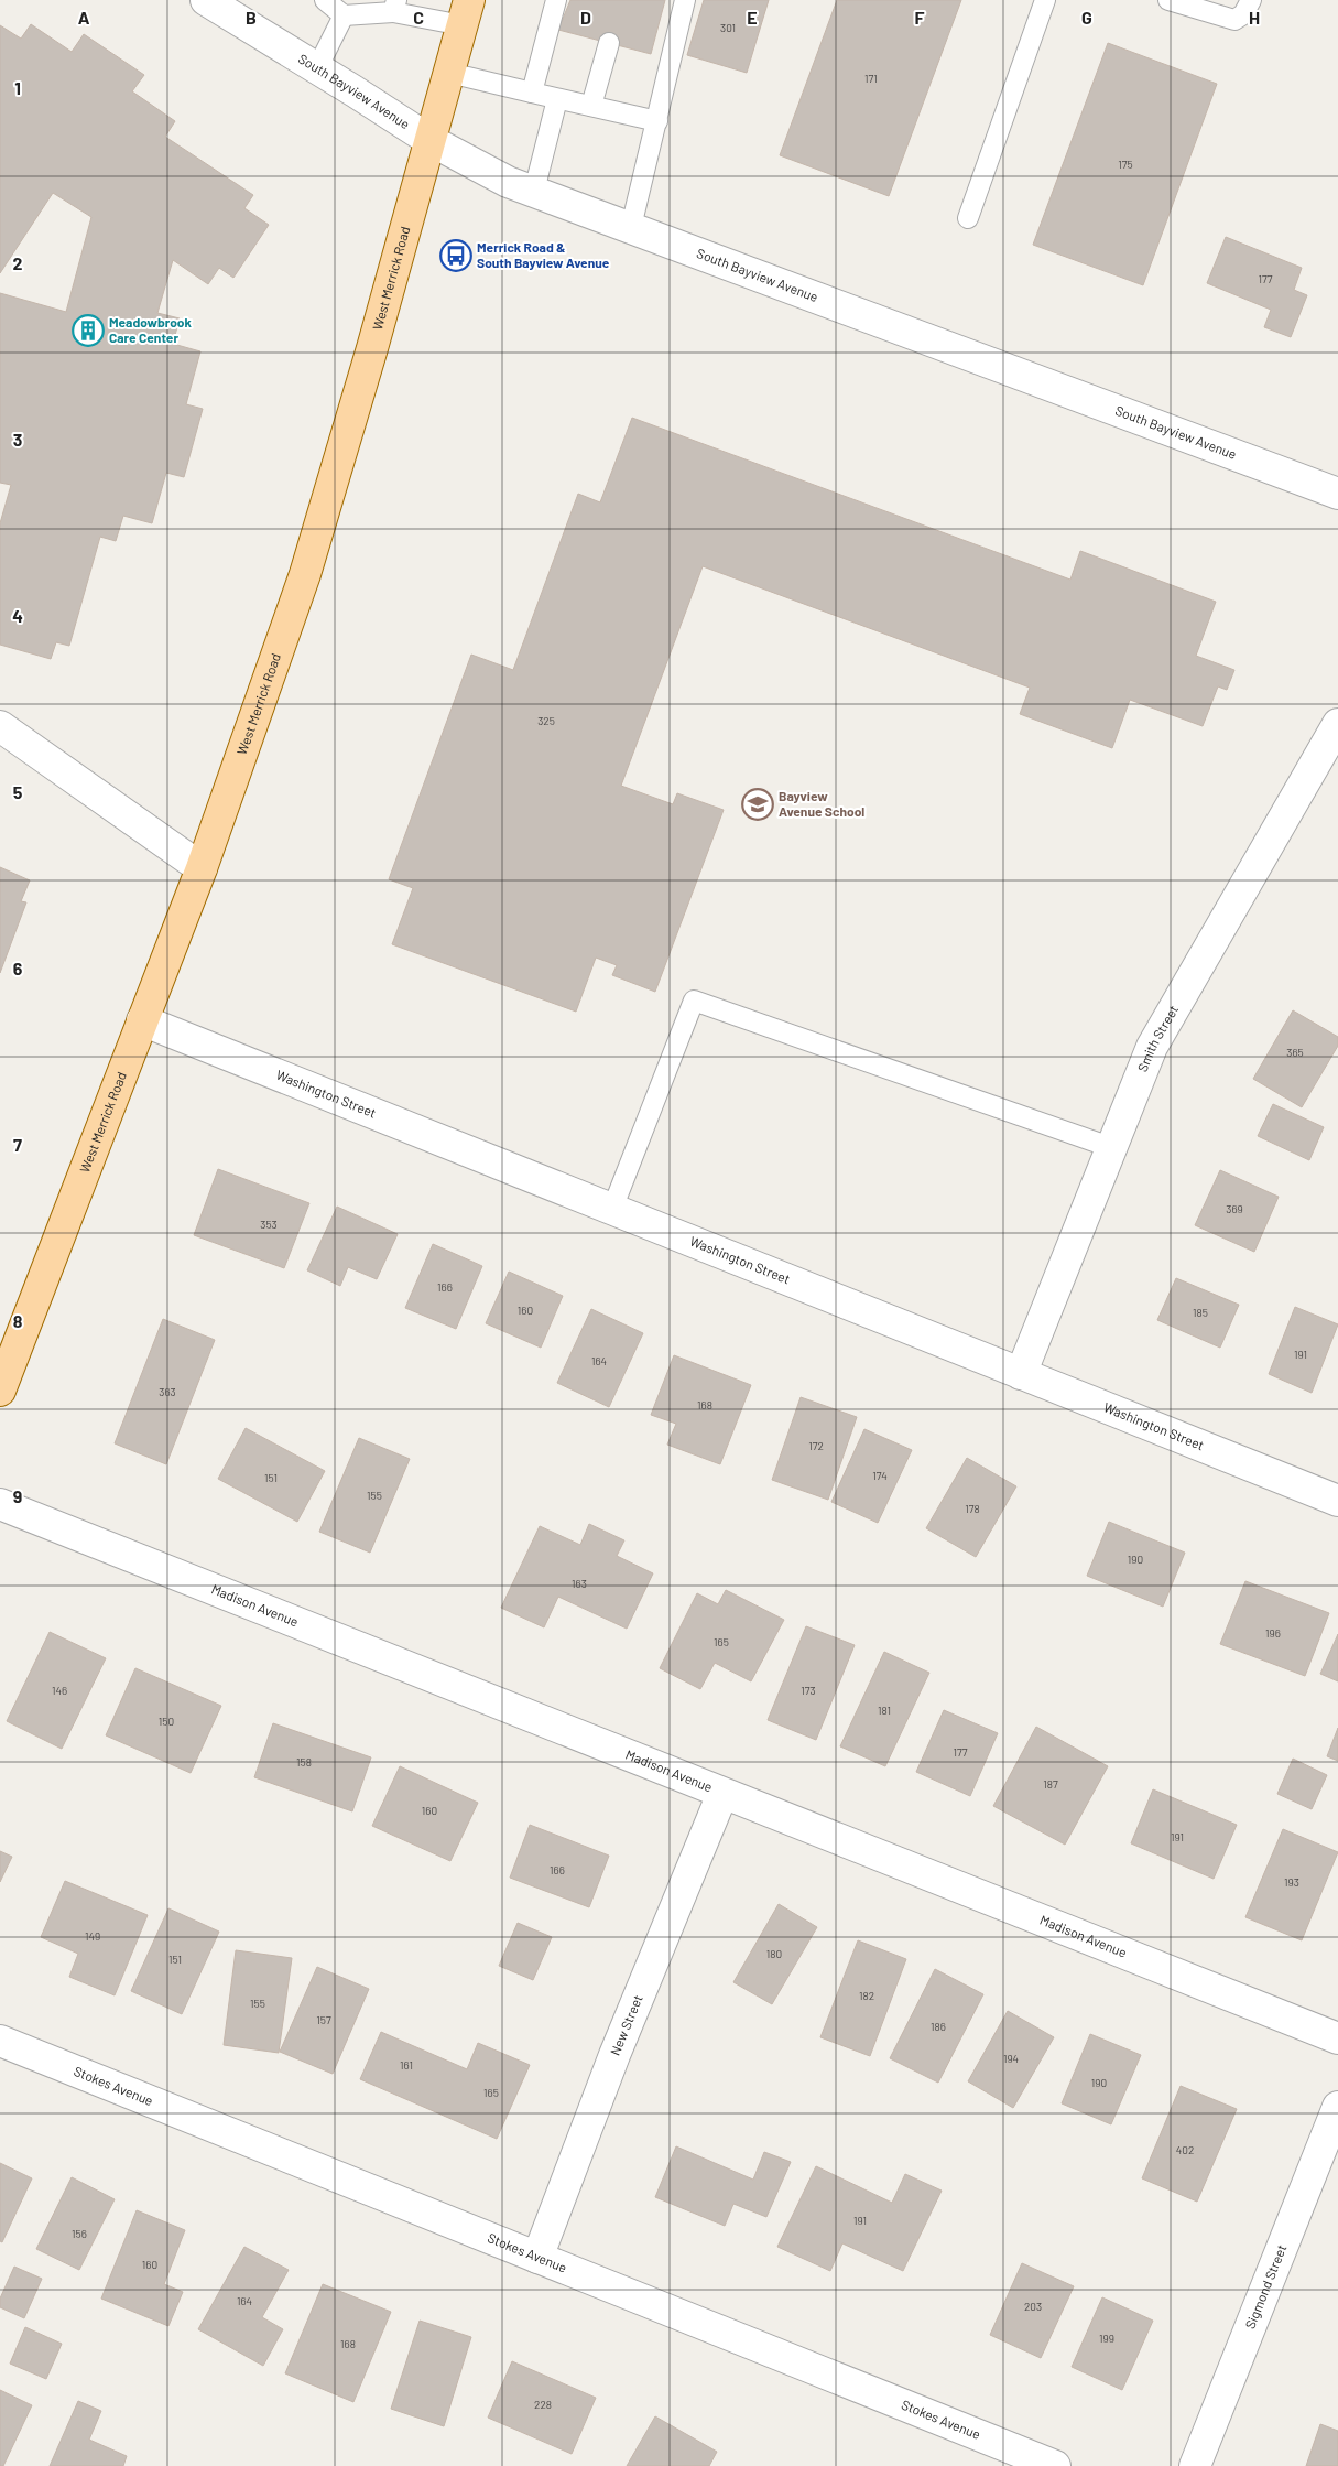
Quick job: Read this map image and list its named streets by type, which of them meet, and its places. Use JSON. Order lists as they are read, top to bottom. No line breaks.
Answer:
{"streets":{"main road":["West Merrick Road"],"street":["South Bayview Avenue","Smith Street","Washington Street","Madison Avenue","New Street","Stokes Avenue","Sigmond Street"]},"crossings":[["South Bayview Avenue","West Merrick Road"],["West Merrick Road","Washington Street"],["Smith Street","Washington Street"],["Madison Avenue","New Street"],["New Street","Stokes Avenue"]],"places":{"bus stop":["Merrick Road & South Bayview Avenue"],"building":["Meadowbrook Care Center"],"school or university":["Bayview Avenue School"]},"house_numbers":["301","171","175","177","325","365","369","353","166","160","185","191","164","363","168","172","174","151","155","178","190","163","196","165","146","173","181","150","177","158","187","160","191","166","193","149","180","151","182","155","157","186","194","161","190","165","402","191","156","160","164","203","199","168","228"],"grid":{"columns":["A","B","C","D","E","F","G","H"],"rows":["1","2","3","4","5","6","7","8","9"]}}
